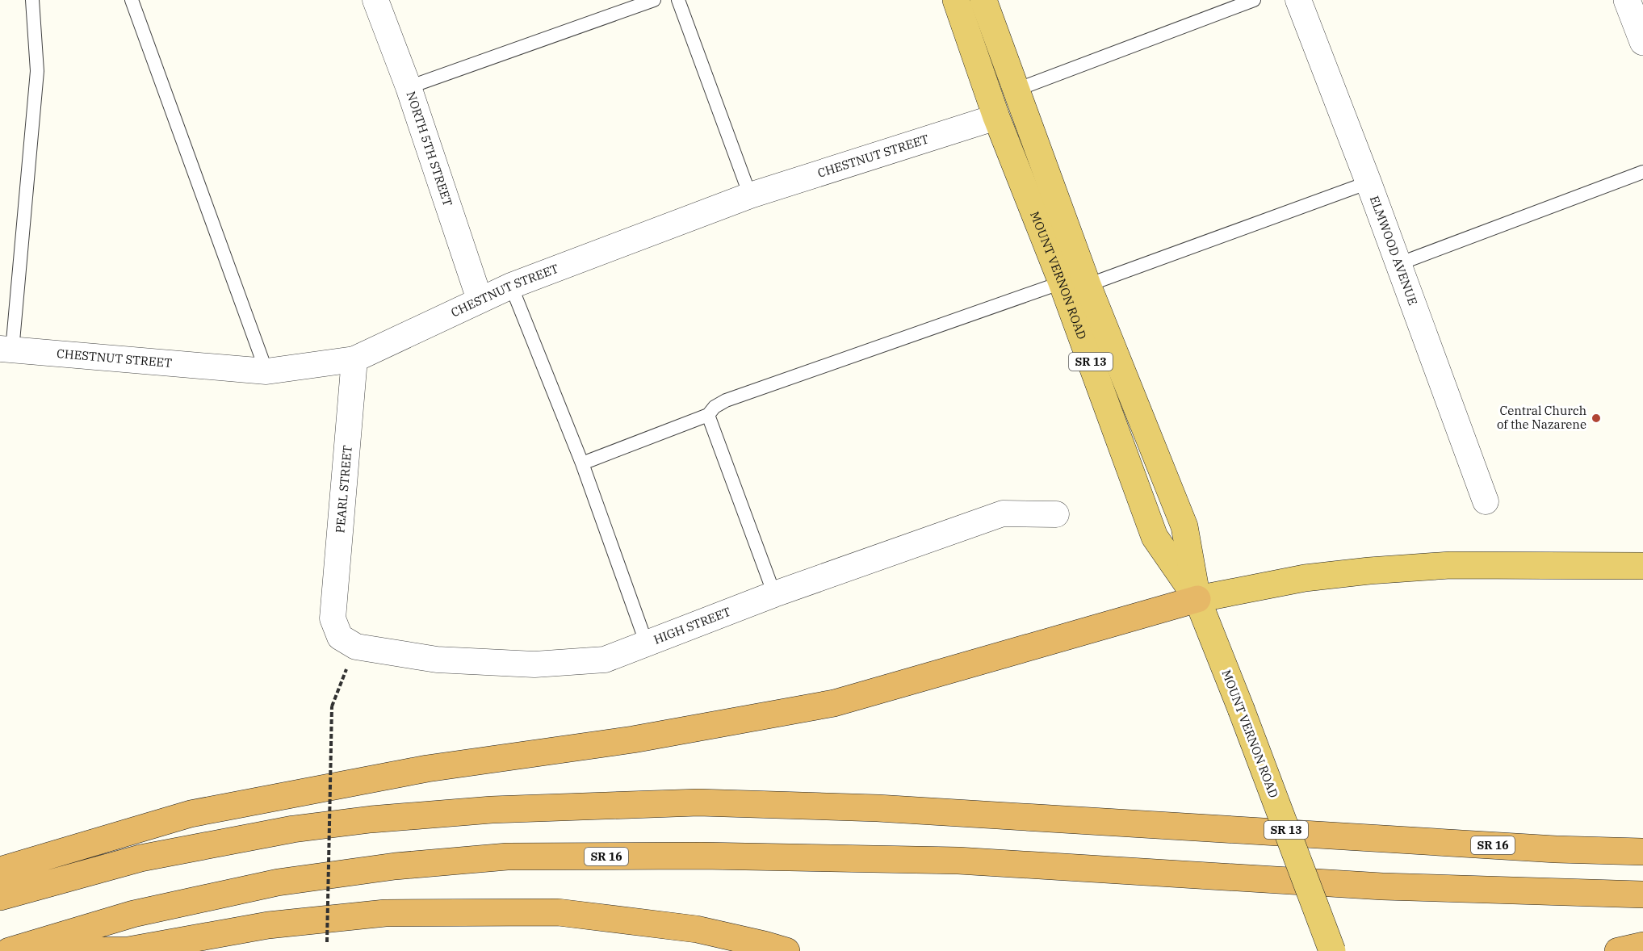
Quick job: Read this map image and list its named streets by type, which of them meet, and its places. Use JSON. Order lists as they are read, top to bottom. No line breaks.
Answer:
{"streets":{"highway":["MOUNT VERNON ROAD","SR 13","SR 16"],"street":["NORTH 5TH STREET","CHESTNUT STREET","ELMWOOD AVENUE","PEARL STREET","HIGH STREET"]},"crossings":[["NORTH 5TH STREET","CHESTNUT STREET"],["CHESTNUT STREET","MOUNT VERNON ROAD"],["CHESTNUT STREET","PEARL STREET"],["PEARL STREET","HIGH STREET"]],"places":["Central Church of the Nazarene"]}
